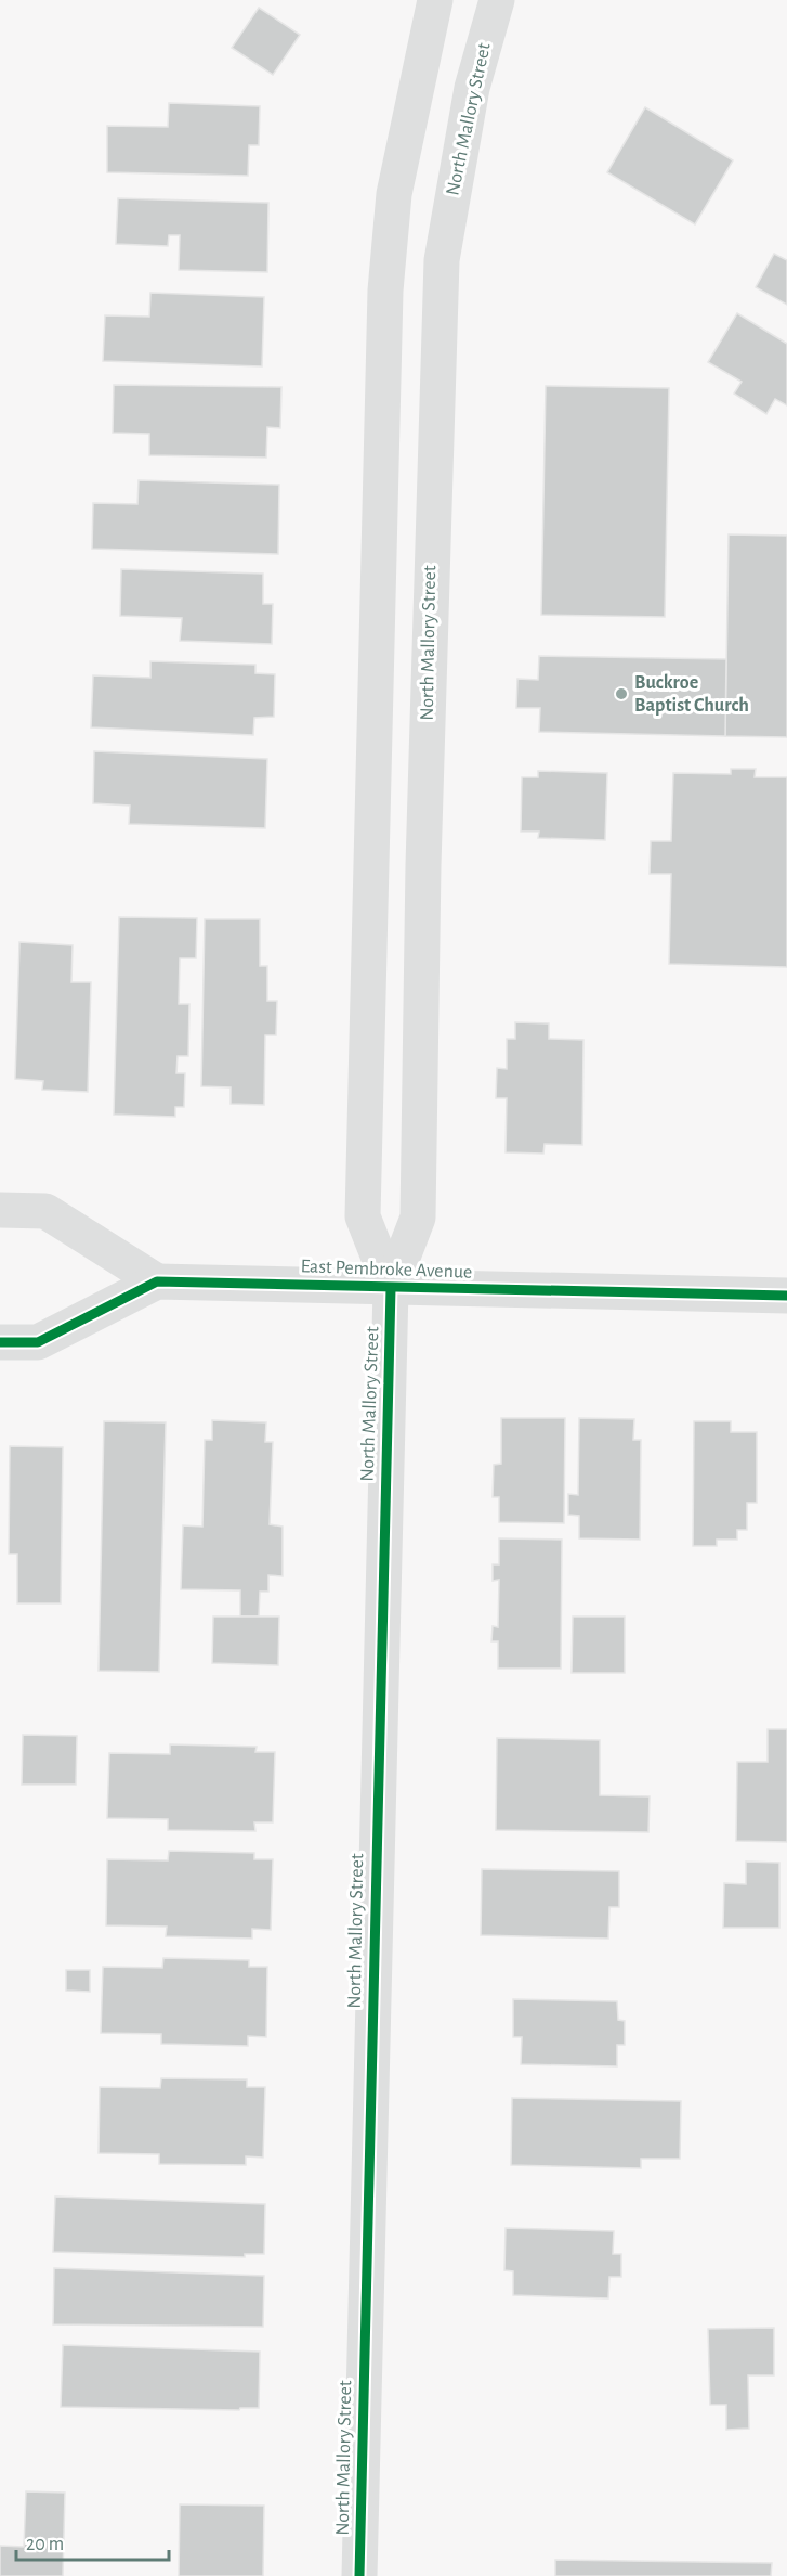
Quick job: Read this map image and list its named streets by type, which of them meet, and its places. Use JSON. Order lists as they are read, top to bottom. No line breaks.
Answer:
{"streets":{"main road":["North Mallory Street","East Pembroke Avenue"]},"crossings":[["North Mallory Street","East Pembroke Avenue"]],"places":["Buckroe Baptist Church"],"scale_bar":"20 m"}
